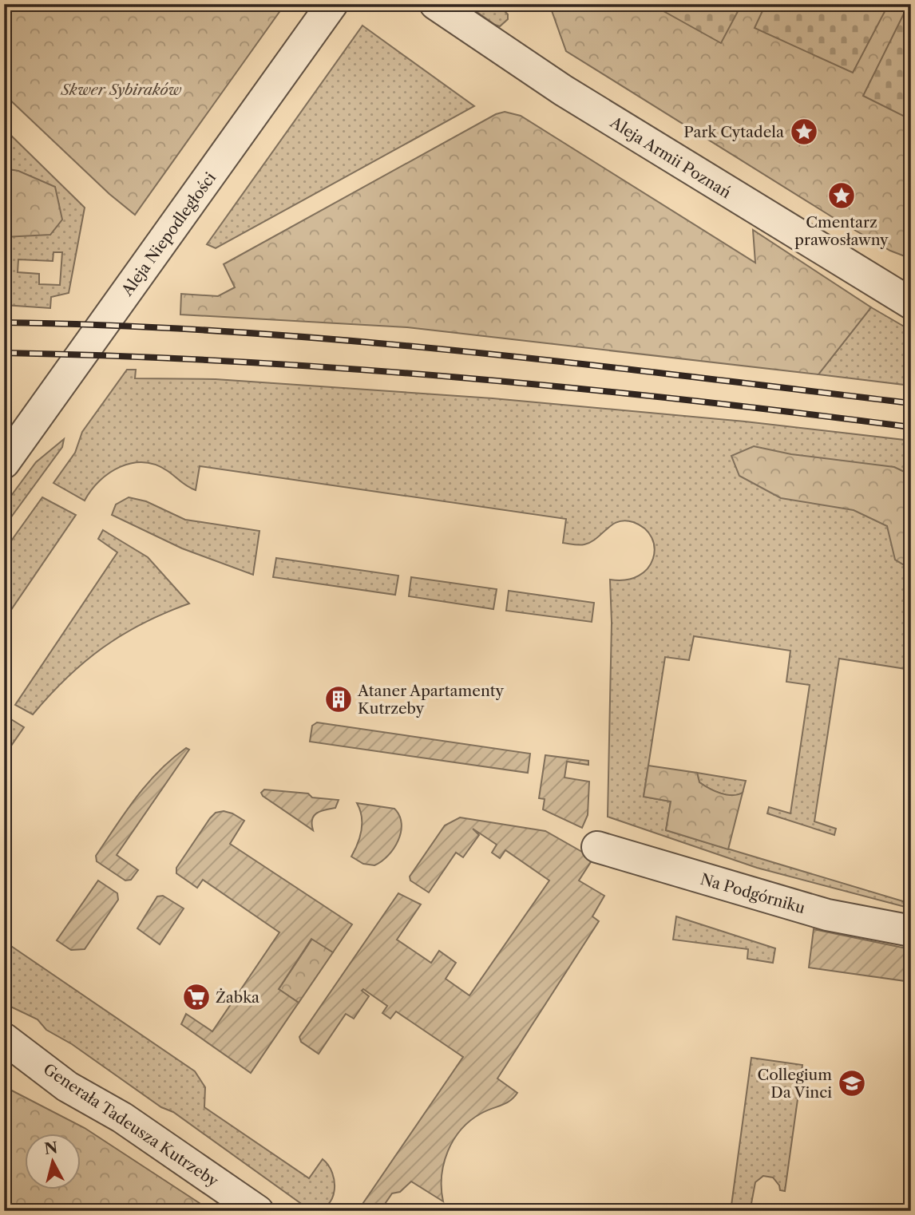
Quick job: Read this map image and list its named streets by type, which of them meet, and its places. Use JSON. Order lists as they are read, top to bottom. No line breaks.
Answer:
{"streets":{"street":["Aleja Armii Poznań","Aleja Niepodległości","Na Podgórniku","Generała Tadeusza Kutrzeby"]},"parks":["Skwer Sybiraków"],"places":{"place":["Park Cytadela","Cmentarz prawosławny"],"building":["Ataner Apartamenty Kutrzeby"],"supermarket":["Żabka"],"school or university":["Collegium Da Vinci"]},"north":"top"}
